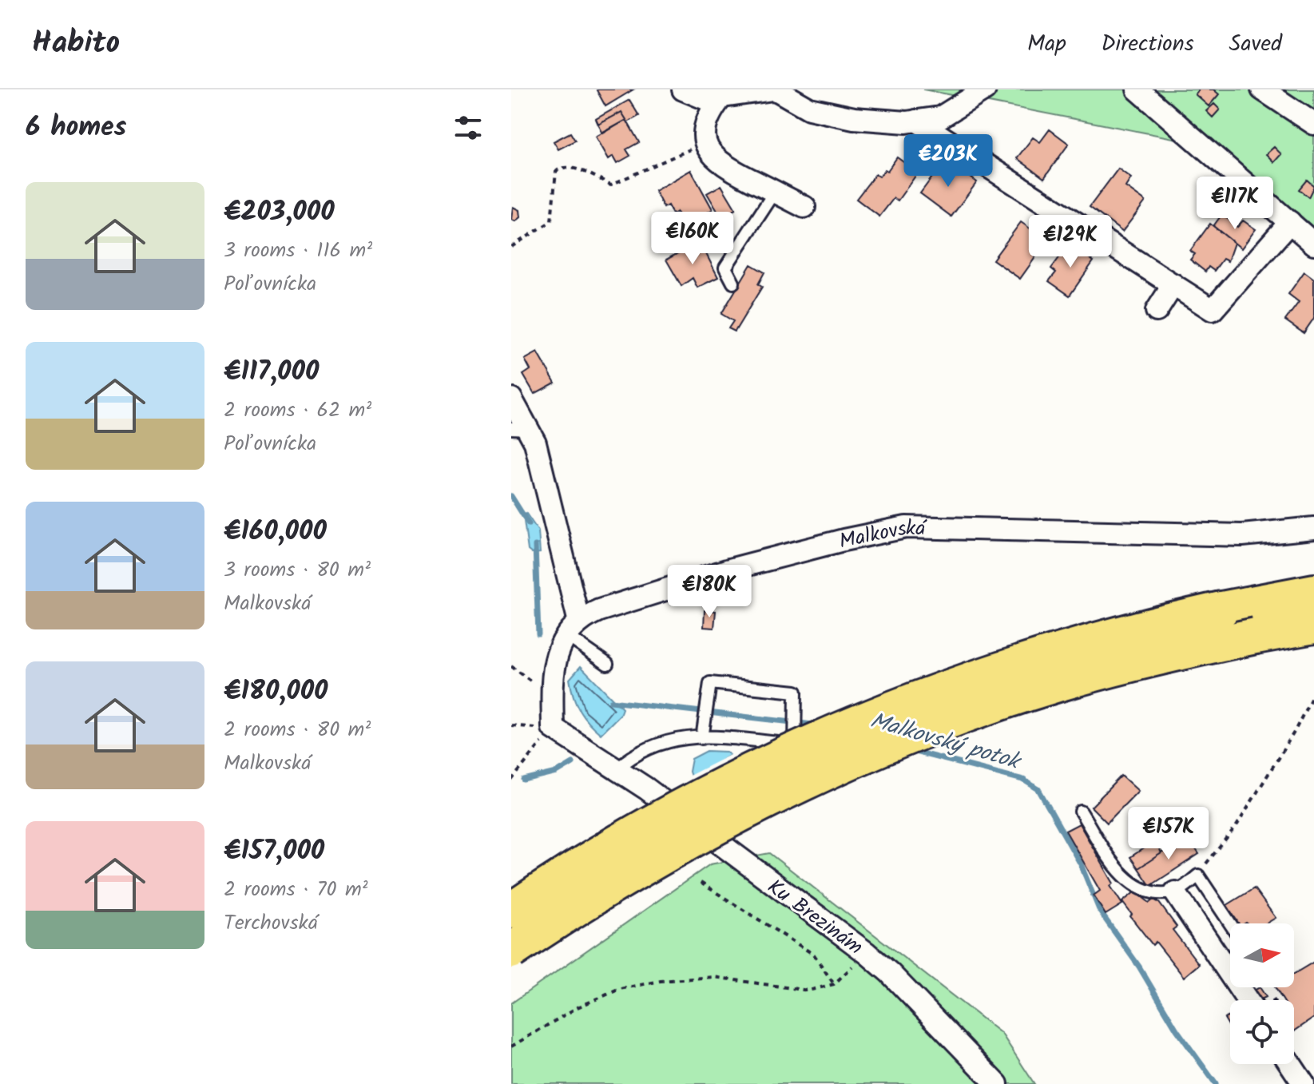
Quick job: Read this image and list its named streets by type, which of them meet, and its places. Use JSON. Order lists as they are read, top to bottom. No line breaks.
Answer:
{"streets":{"street":["Malkovská","Ku Brezinám"]},"water":["Malkovský potok"],"north":"right","page":{"header":"Habito","nav":["Map","Directions","Saved"],"heading":"6 homes","price":["€203K","€117K","€160K","€129K","€180K","€157K"],"list":[{"name":"€203,000","note":"3 rooms · 116 m² · Poľovnícka"},{"name":"€117,000","note":"2 rooms · 62 m² · Poľovnícka"},{"name":"€160,000","note":"3 rooms · 80 m² · Malkovská"},{"name":"€180,000","note":"2 rooms · 80 m² · Malkovská"},{"name":"€157,000","note":"2 rooms · 70 m² · Terchovská"}]}}
